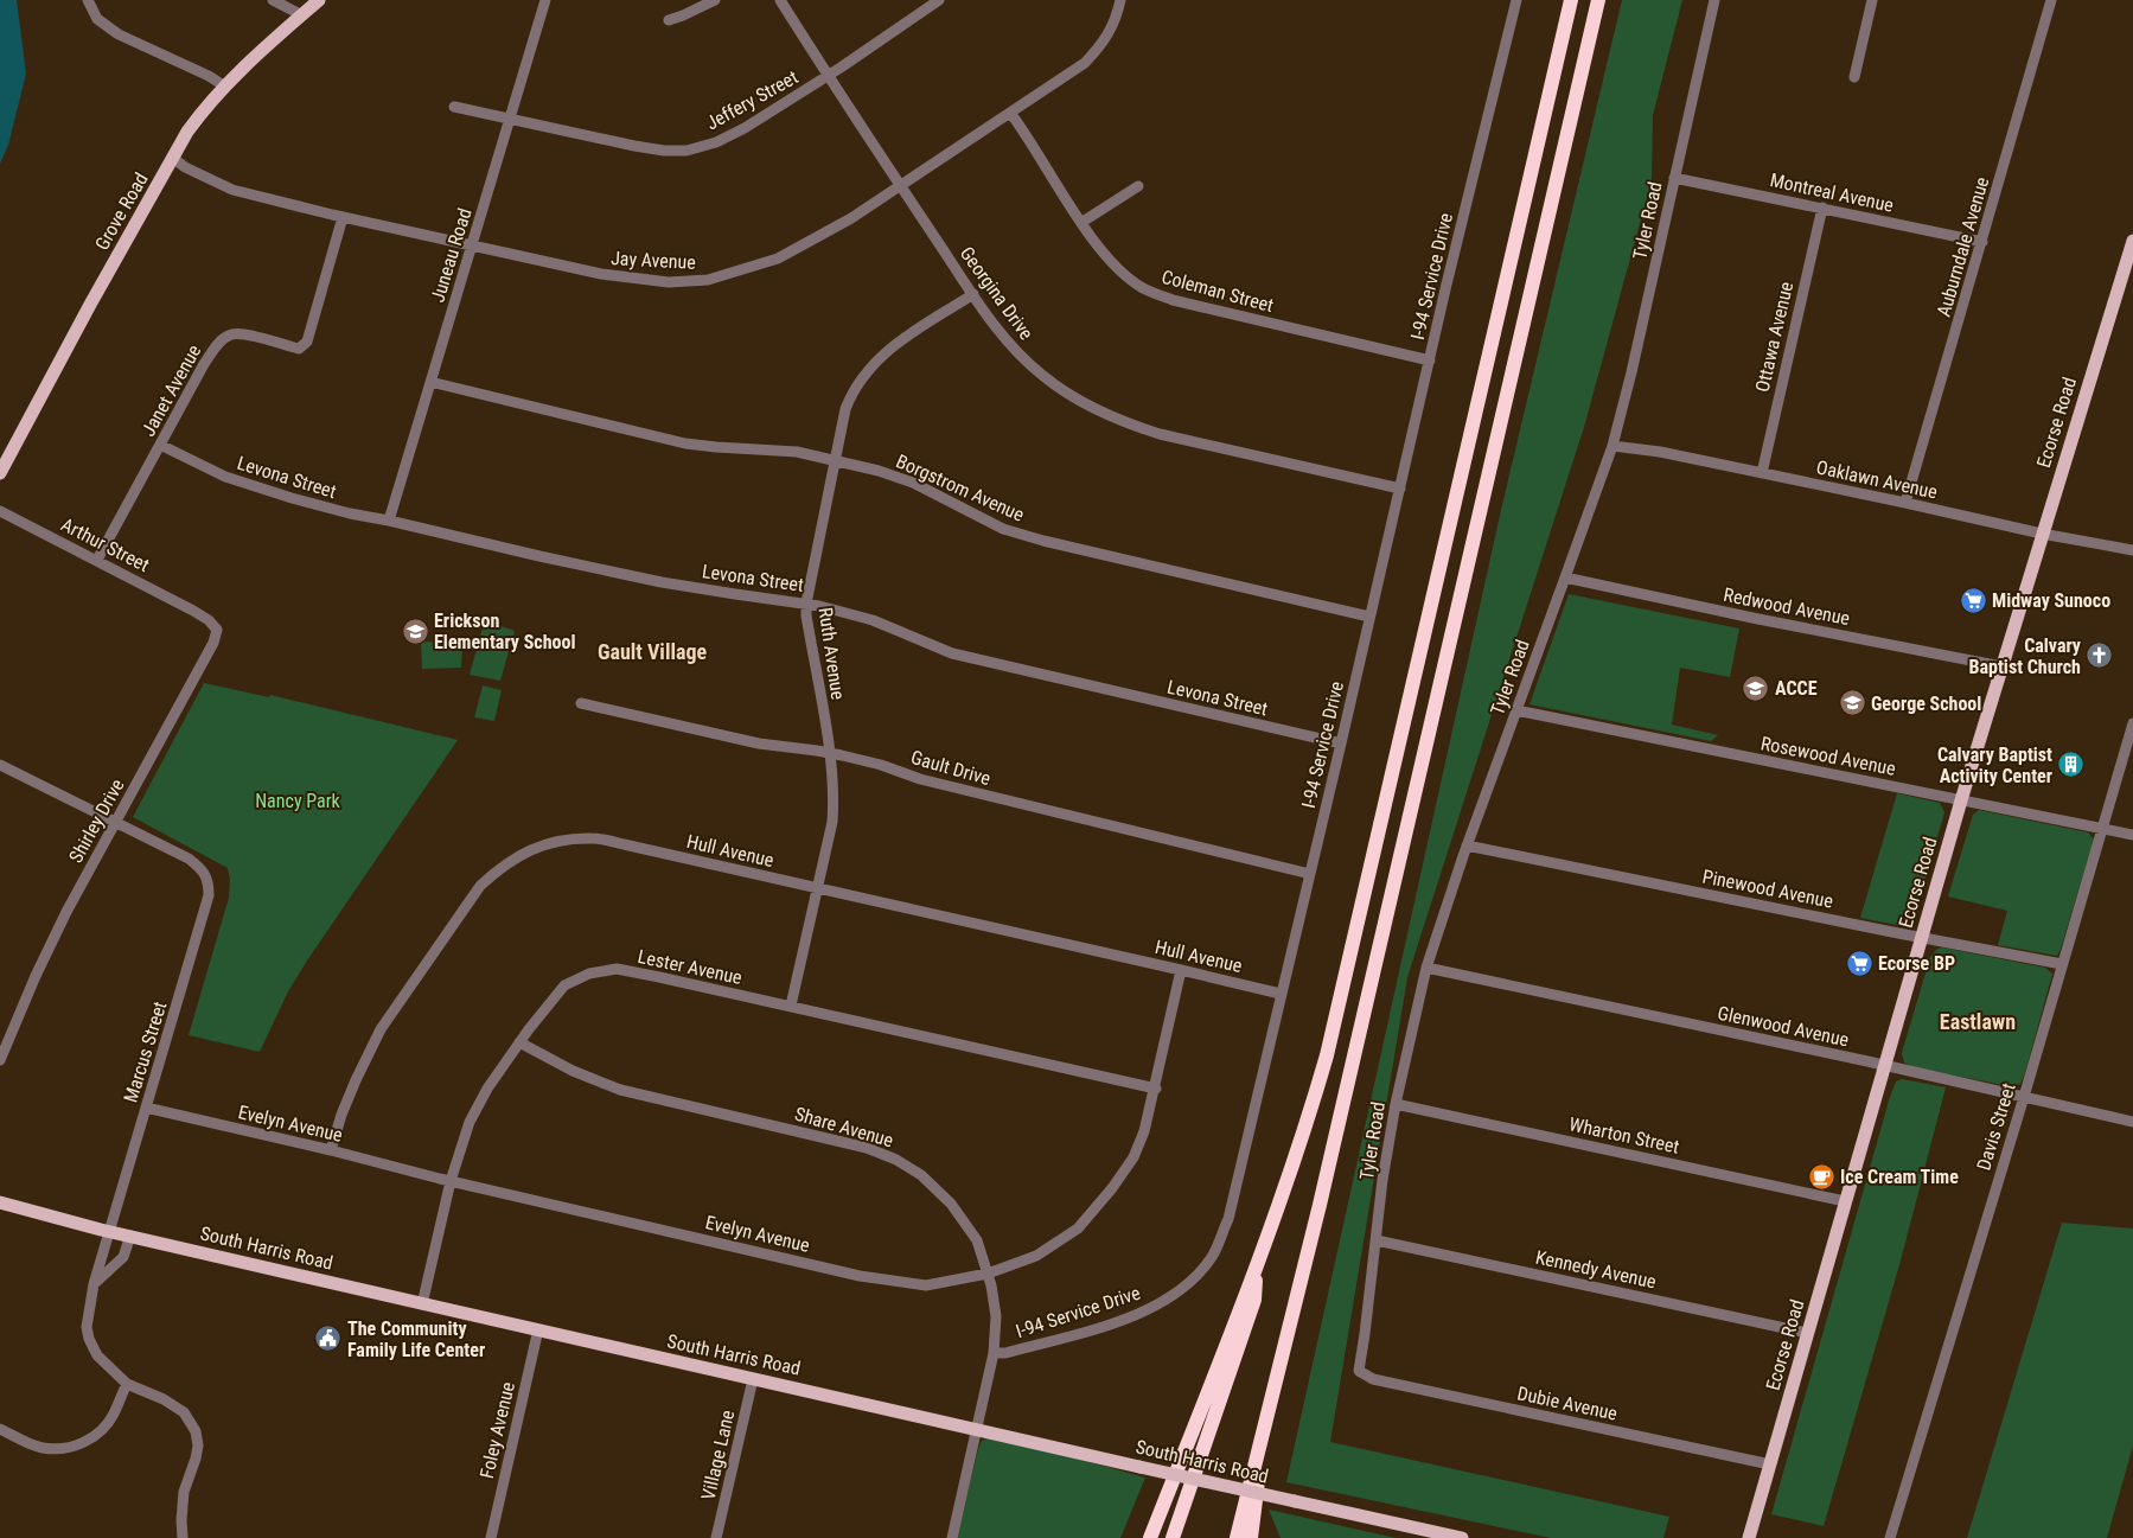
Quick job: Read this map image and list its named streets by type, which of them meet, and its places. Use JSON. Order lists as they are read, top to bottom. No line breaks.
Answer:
{"streets":{"main road":["Grove Road","Ecorse Road","South Harris Road"],"street":["Jeffery Street","Montreal Avenue","Tyler Road","Auburndale Avenue","Juneau Road","Jay Avenue","I-94 Service Drive","Coleman Street","Georgina Drive","Ottawa Avenue","Janet Avenue","Levona Street","Oaklawn Avenue","Borgstrom Avenue","Arthur Street","Redwood Avenue","Ruth Avenue","Rosewood Avenue","Gault Drive","Shirley Drive","Hull Avenue","Pinewood Avenue","Lester Avenue","Glenwood Avenue","Marcus Street","Evelyn Avenue","Share Avenue","Davis Street","Wharton Street","Kennedy Avenue","Dubie Avenue","Foley Avenue","Village Lane"]},"crossings":[["Jeffery Street","Juneau Road"],["Jeffery Street","Georgina Drive"],["Montreal Avenue","Tyler Road"],["Montreal Avenue","Auburndale Avenue"],["Montreal Avenue","Ottawa Avenue"],["Grove Road","Jay Avenue"],["Tyler Road","Oaklawn Avenue"],["Tyler Road","Redwood Avenue"],["Tyler Road","Rosewood Avenue"],["Tyler Road","Pinewood Avenue"],["Tyler Road","Glenwood Avenue"],["Tyler Road","Wharton Street"],["Tyler Road","Kennedy Avenue"],["Tyler Road","Dubie Avenue"],["Auburndale Avenue","Oaklawn Avenue"],["Juneau Road","Jay Avenue"],["Juneau Road","Levona Street"],["Juneau Road","Borgstrom Avenue"],["Jay Avenue","Coleman Street"],["Jay Avenue","Georgina Drive"],["Jay Avenue","Janet Avenue"],["I-94 Service Drive","Coleman Street"],["I-94 Service Drive","Georgina Drive"],["I-94 Service Drive","Levona Street"],["I-94 Service Drive","Borgstrom Avenue"],["I-94 Service Drive","Gault Drive"],["I-94 Service Drive","Hull Avenue"],["I-94 Service Drive","Share Avenue"],["Georgina Drive","Ruth Avenue"],["Ottawa Avenue","Oaklawn Avenue"],["Janet Avenue","Levona Street"],["Janet Avenue","Arthur Street"],["Ecorse Road","Oaklawn Avenue"],["Ecorse Road","Redwood Avenue"],["Ecorse Road","Rosewood Avenue"],["Ecorse Road","Pinewood Avenue"],["Ecorse Road","Glenwood Avenue"],["Ecorse Road","Wharton Street"],["Ecorse Road","Kennedy Avenue"],["Ecorse Road","Dubie Avenue"],["Levona Street","Ruth Avenue"],["Borgstrom Avenue","Ruth Avenue"],["Arthur Street","Shirley Drive"],["Ruth Avenue","Gault Drive"],["Ruth Avenue","Hull Avenue"],["Ruth Avenue","Lester Avenue"],["Rosewood Avenue","Davis Street"],["Shirley Drive","Marcus Street"],["Hull Avenue","Evelyn Avenue"],["Pinewood Avenue","Davis Street"],["Lester Avenue","Evelyn Avenue"],["Lester Avenue","Share Avenue"],["Lester Avenue","South Harris Road"],["Glenwood Avenue","Davis Street"],["Marcus Street","Evelyn Avenue"],["Marcus Street","South Harris Road"],["Evelyn Avenue","Share Avenue"],["Share Avenue","South Harris Road"],["South Harris Road","Foley Avenue"],["South Harris Road","Village Lane"]],"districts":["Gault Village","Eastlawn"],"parks":["Nancy Park"],"places":{"supermarket":["Midway Sunoco","Ecorse BP"],"school or university":["Erickson Elementary School","ACCE","George School"],"church":["Calvary Baptist Church"],"building":["Calvary Baptist Activity Center"],"cafe":["Ice Cream Time"],"public building":["The Community Family Life Center"]}}
